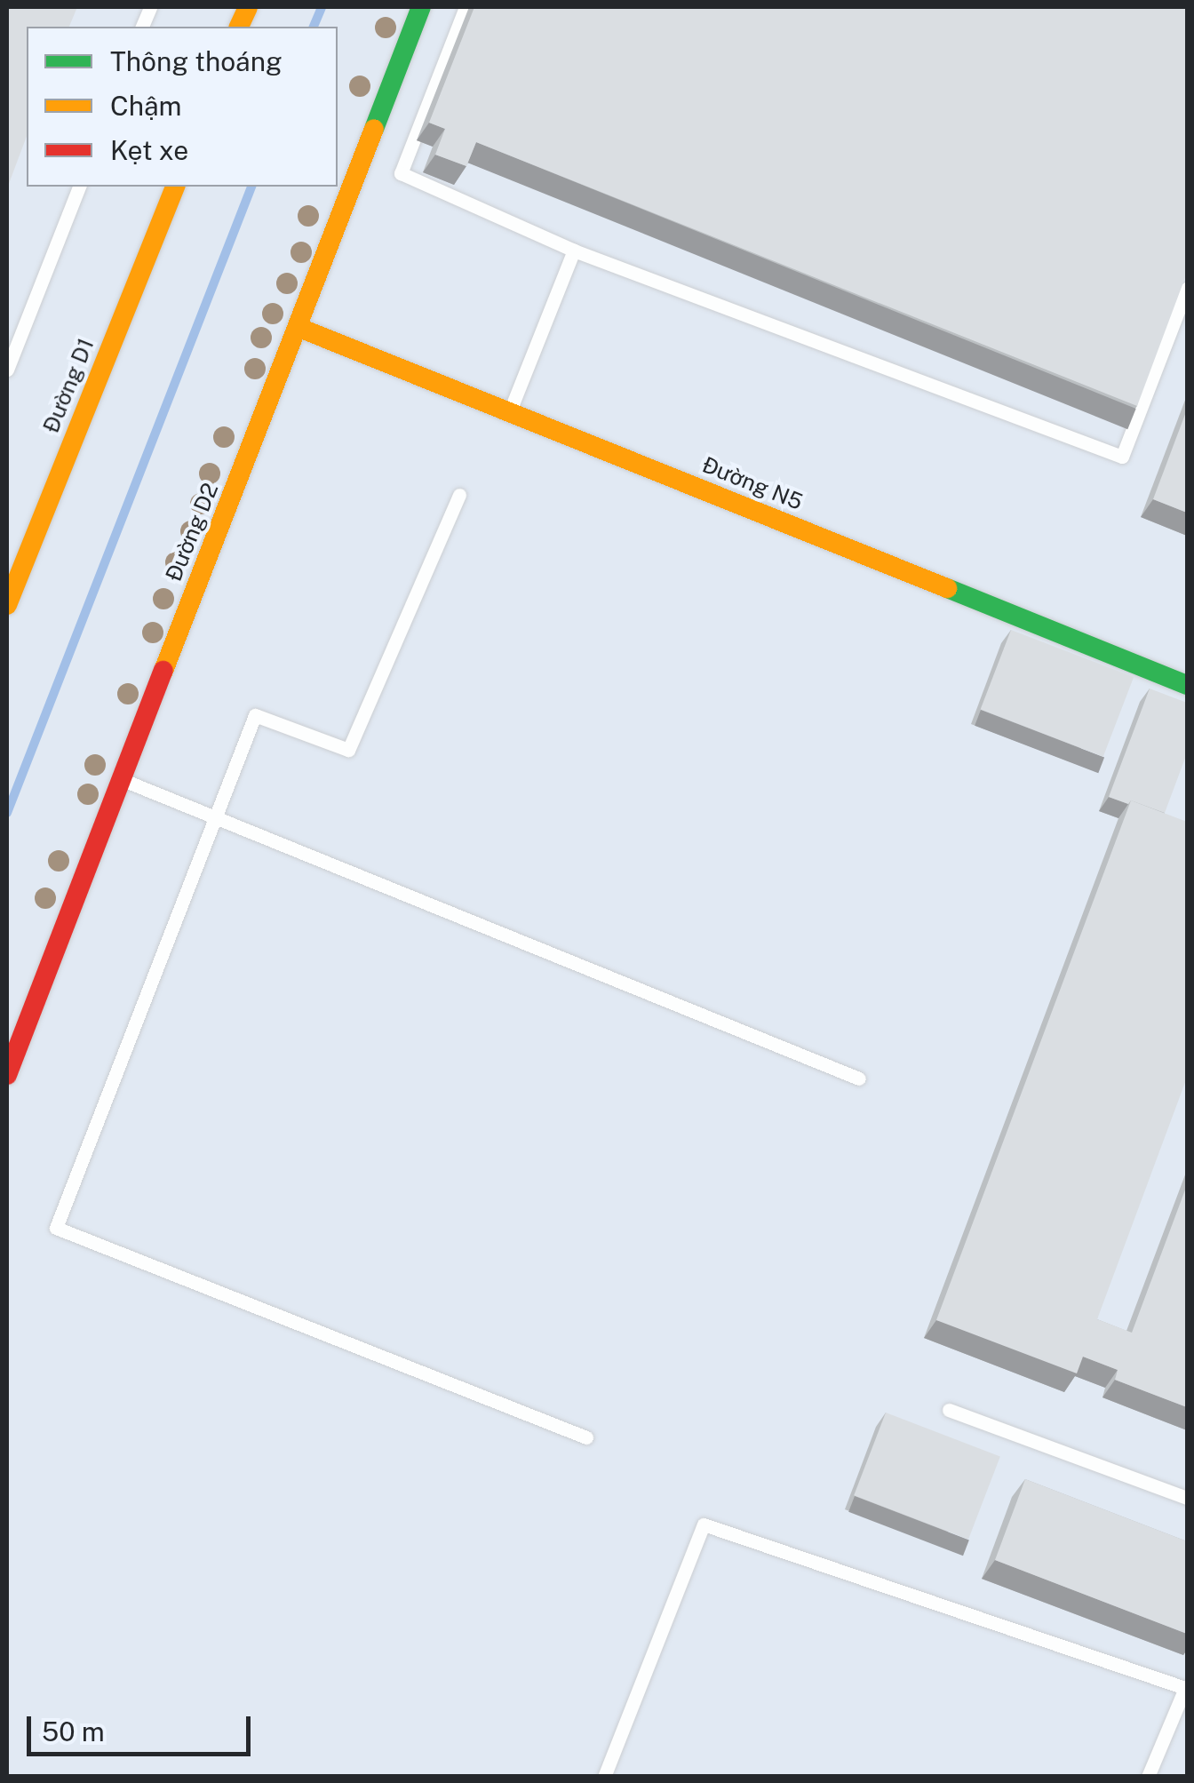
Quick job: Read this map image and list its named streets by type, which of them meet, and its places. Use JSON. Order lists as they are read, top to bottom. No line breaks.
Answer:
{"streets":{"street":["Đường D1","Đường N5","Đường D2"]},"crossings":[["Đường N5","Đường D2"]],"legend":["Thông thoáng","Chậm","Kẹt xe"],"scale_bar":"50 m"}
